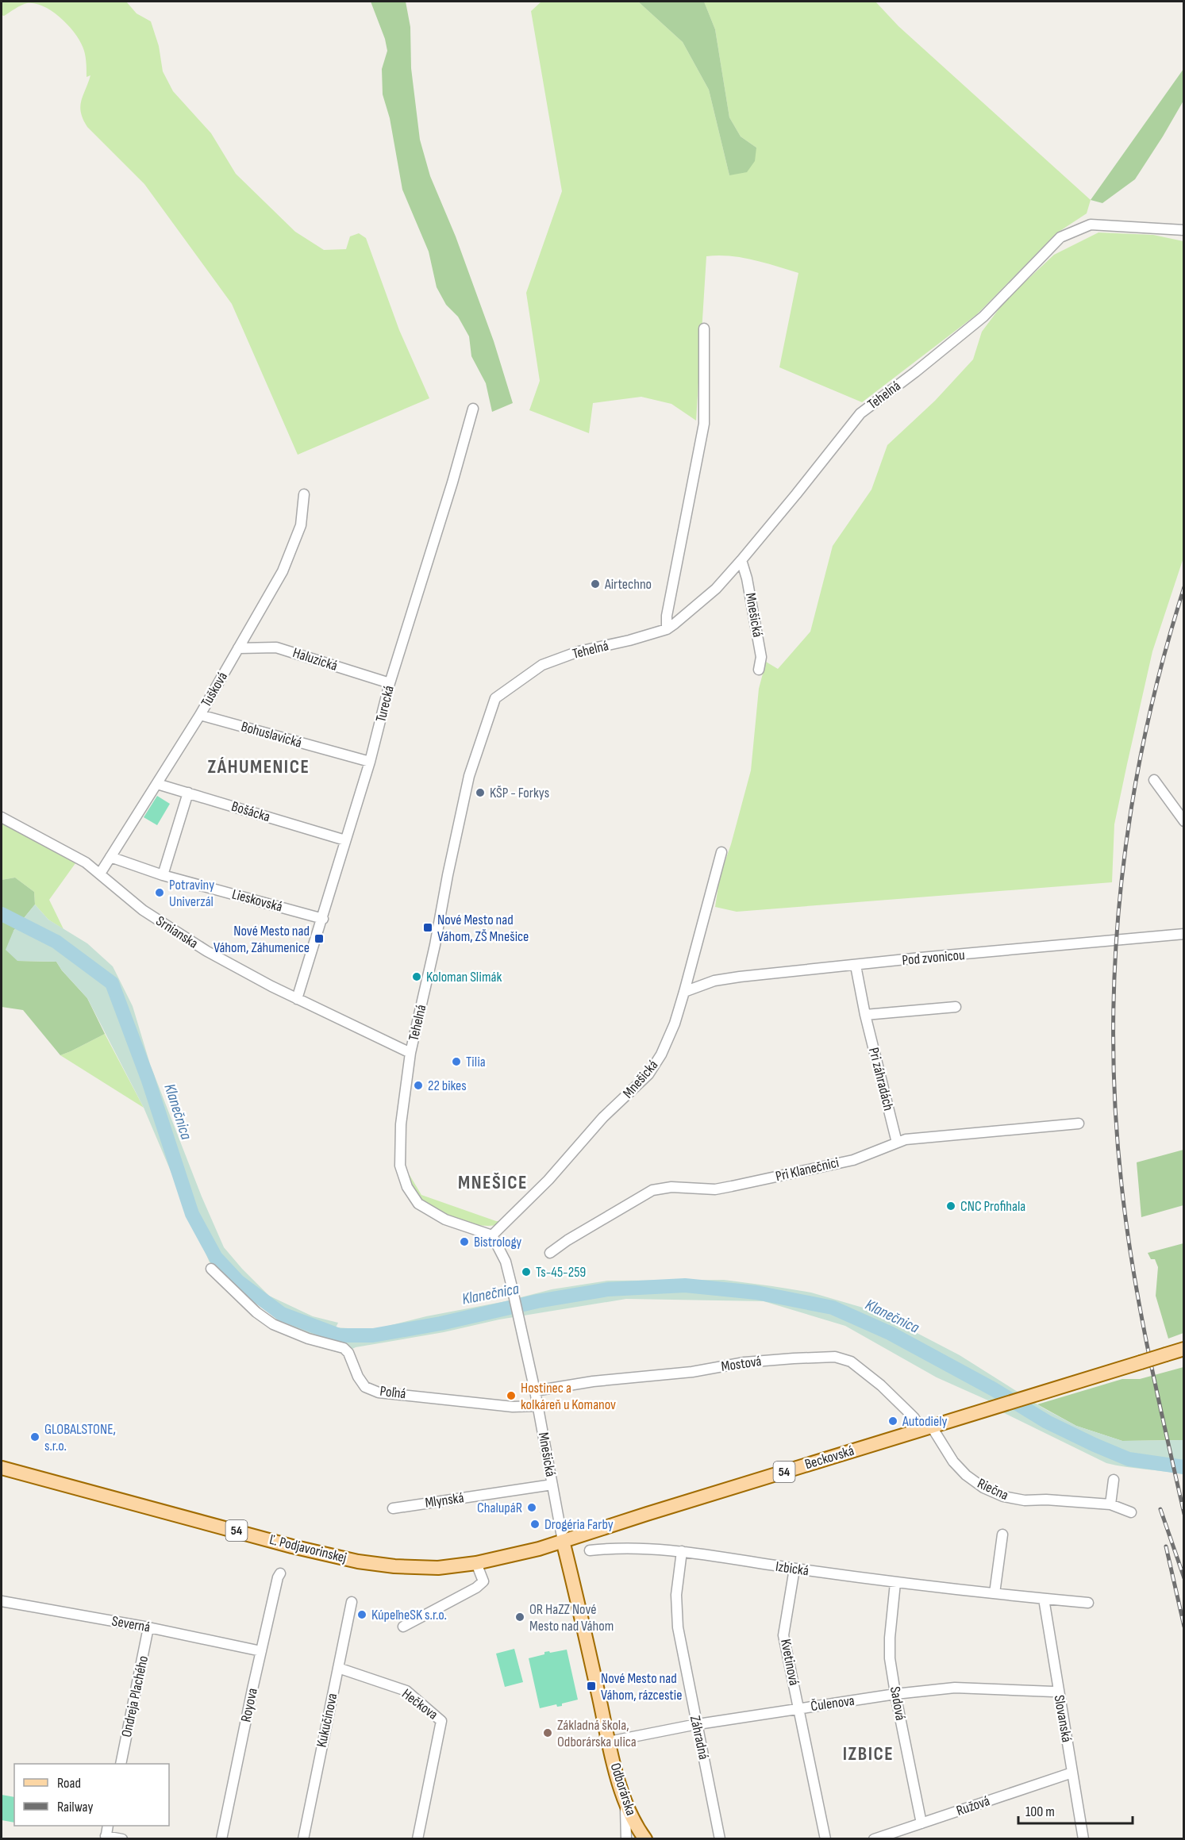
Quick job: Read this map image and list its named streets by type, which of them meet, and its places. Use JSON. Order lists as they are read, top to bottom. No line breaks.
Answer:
{"streets":{"main road":["Beckovská","54","Ľ. Podjavorinskej","Odborárska"],"street":["Tehelná","Mnešická","Haluzická","Tušková","Turecká","Bohuslavická","Bošácka","Lieskovská","Srnianska","Pod zvonicou","Pri záhradách","Pri Klanečnici","Mostová","Poľná","Riečna","Mlynská","Izbická","Severná","Kvetinová","Ondreja Plachého","Čulenova","Sadová","Hečkova","Royova","Slovanská","Kukučínova","Záhradná","Ružová"]},"crossings":[["Tehelná","Mnešická"],["Tehelná","Srnianska"],["Mnešická","Pod zvonicou"],["Mnešická","Mostová"],["Mnešická","Poľná"],["Mnešická","Beckovská"],["Mnešická","Mlynská"],["Mnešická","Ľ. Podjavorinskej"],["Mnešická","Odborárska"],["Haluzická","Tušková"],["Haluzická","Turecká"],["Tušková","Bohuslavická"],["Tušková","Bošácka"],["Tušková","Lieskovská"],["Tušková","Srnianska"],["Turecká","Bohuslavická"],["Turecká","Bošácka"],["Turecká","Lieskovská"],["Turecká","Srnianska"],["Pod zvonicou","Pri záhradách"],["Pri záhradách","Pri Klanečnici"],["Mostová","Beckovská"],["Mostová","Riečna"],["Beckovská","Riečna"],["Beckovská","Ľ. Podjavorinskej"],["Beckovská","Odborárska"],["Ľ. Podjavorinskej","Odborárska"],["Izbická","Kvetinová"],["Izbická","Sadová"],["Izbická","Slovanská"],["Izbická","Záhradná"],["Severná","Ondreja Plachého"],["Severná","Royova"],["Kvetinová","Čulenova"],["Čulenova","Sadová"],["Čulenova","Slovanská"],["Čulenova","Záhradná"],["Čulenova","Odborárska"],["Sadová","Ružová"],["Hečkova","Kukučínova"],["Slovanská","Ružová"]],"districts":["ZÁHUMENICE","MNEŠICE","IZBICE"],"water":["Klanečnica"],"places":{"other":["Airtechno","KŠP - Forkys","Potraviny Univerzál","Koloman Slimák","Tilia","22 bikes","CNC Profihala","Bistrology","Ts-45-259","Hostinec a kolkáreň u Komanov","Autodiely","GLOBALSTONE, s.r.o.","ChalupáR","Drogéria Farby","KúpeľneSK s.r.o.","OR HaZZ Nové Mesto nad Váhom","Základná škola, Odborárska ulica"],"transit":["Nové Mesto nad Váhom, ZŠ Mnešice","Nové Mesto nad Váhom, Záhumenice","Nové Mesto nad Váhom, rázcestie"]},"legend":["Road","Railway"],"scale_bar":"100 m"}
